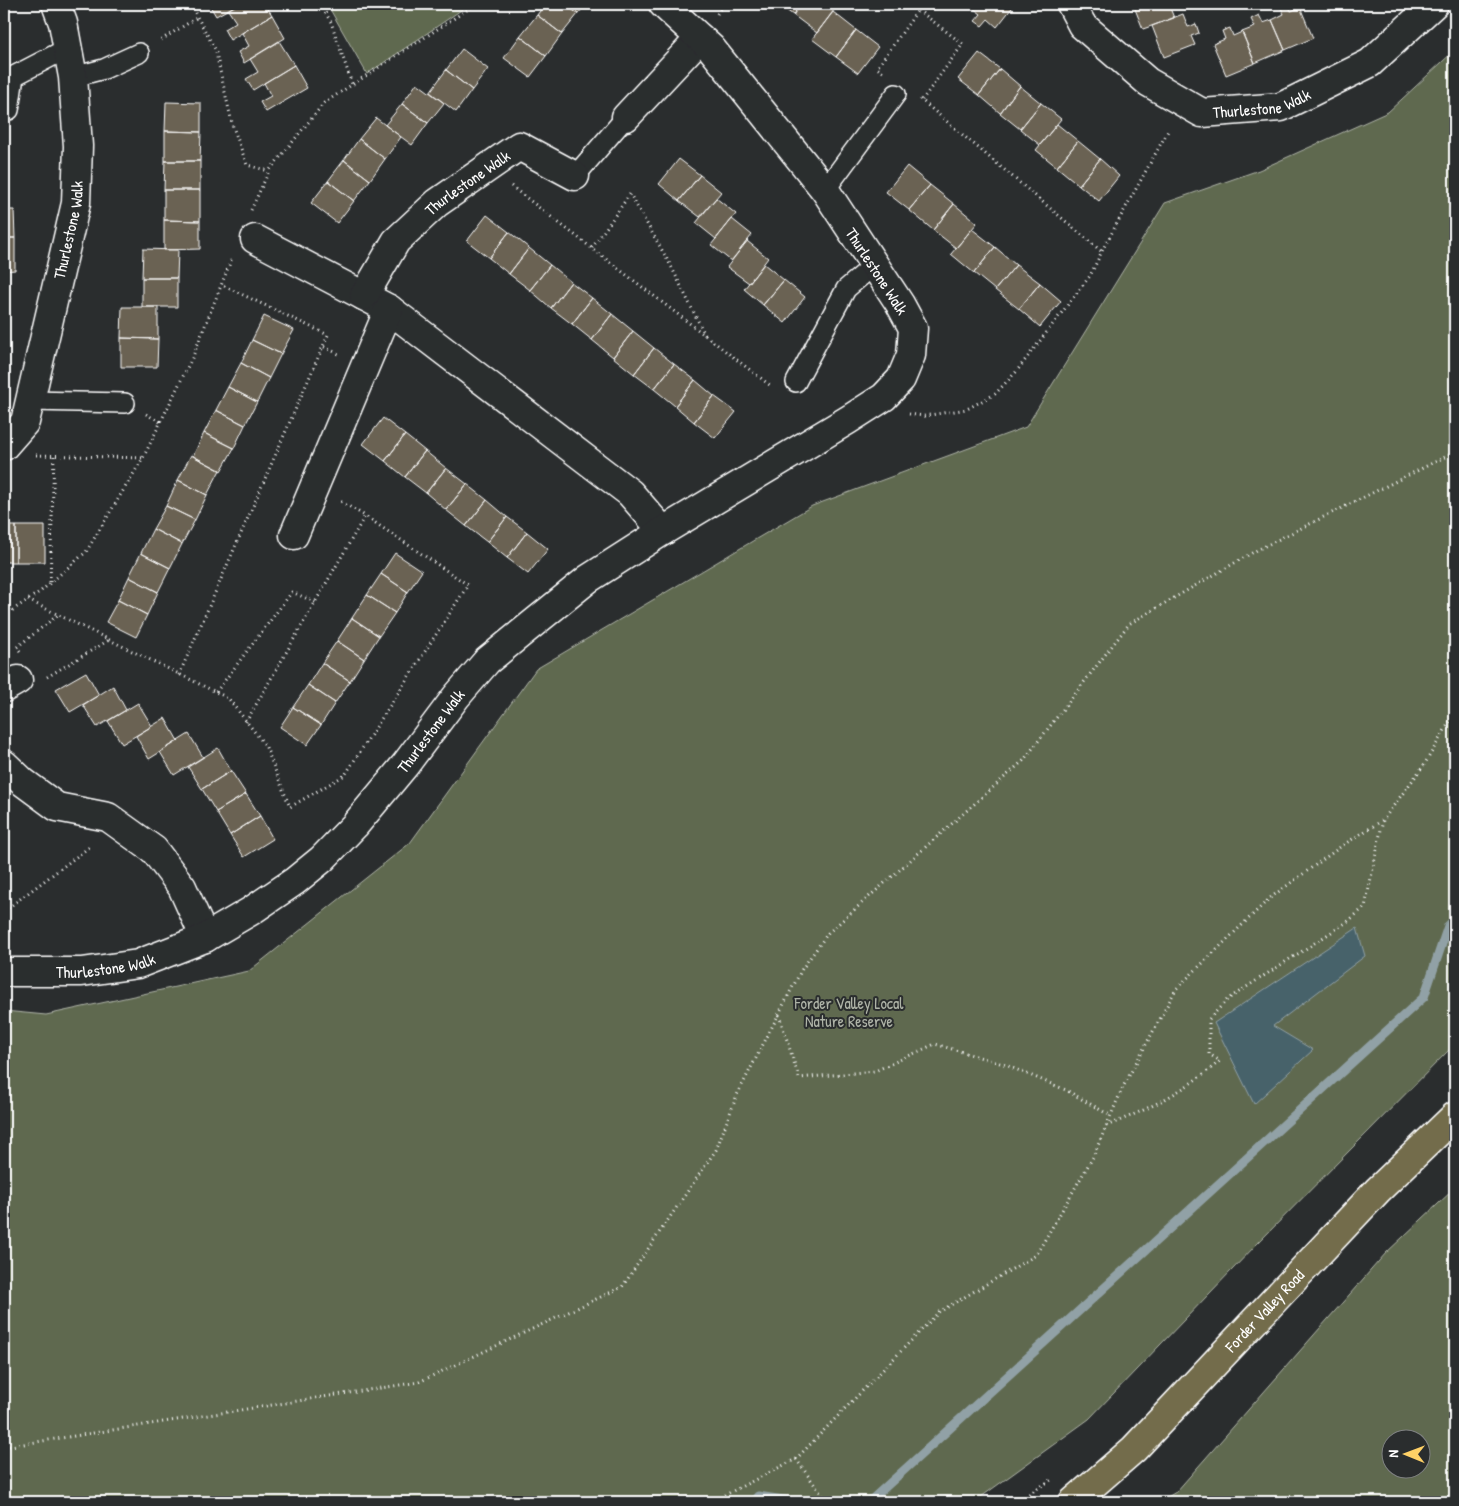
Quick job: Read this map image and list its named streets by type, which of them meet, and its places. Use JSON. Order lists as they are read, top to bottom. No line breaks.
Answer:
{"streets":{"main road":["Forder Valley Road"],"street":["Thurlestone Walk"]},"parks":["Forder Valley Local Nature Reserve"],"north":"left"}
